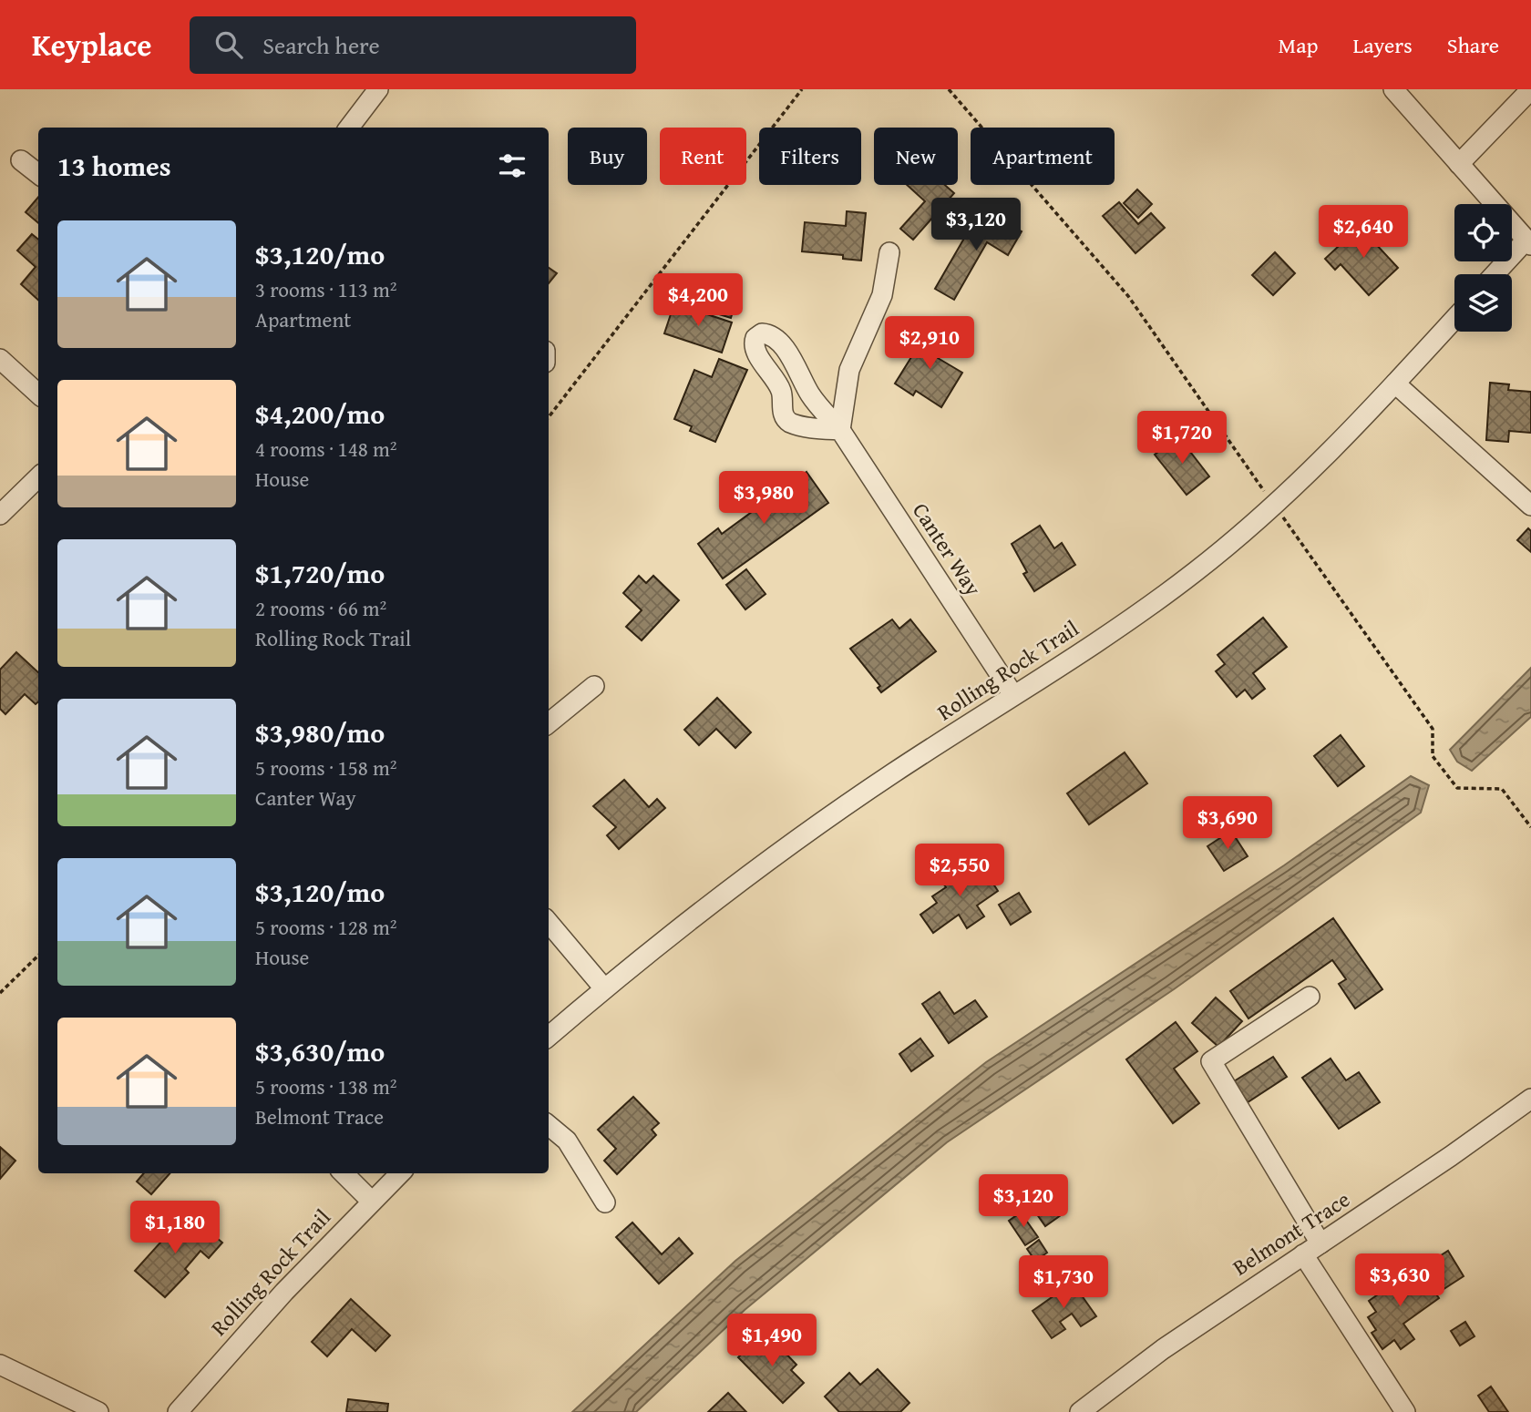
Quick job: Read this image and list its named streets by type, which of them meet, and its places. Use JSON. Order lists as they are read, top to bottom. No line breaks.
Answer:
{"streets":{"street":["Canter Way","Rolling Rock Trail","Belmont Trace"]},"crossings":[["Canter Way","Rolling Rock Trail"]],"page":{"header":"Keyplace","search":"Search here","nav":["Map","Layers","Share"],"chip":["Buy","Rent","Filters","New","Apartment"],"heading":"13 homes","price":["$3,120","$2,640","$4,200","$2,910","$1,720","$3,980","$3,690","$2,550","$3,120","$1,180","$3,630","$1,730","$1,490"],"list":[{"name":"$3,120/mo","note":"3 rooms · 113 m² · Apartment"},{"name":"$4,200/mo","note":"4 rooms · 148 m² · House"},{"name":"$1,720/mo","note":"2 rooms · 66 m² · Rolling Rock Trail"},{"name":"$3,980/mo","note":"5 rooms · 158 m² · Canter Way"},{"name":"$3,120/mo","note":"5 rooms · 128 m² · House"},{"name":"$3,630/mo","note":"5 rooms · 138 m² · Belmont Trace"}]}}
